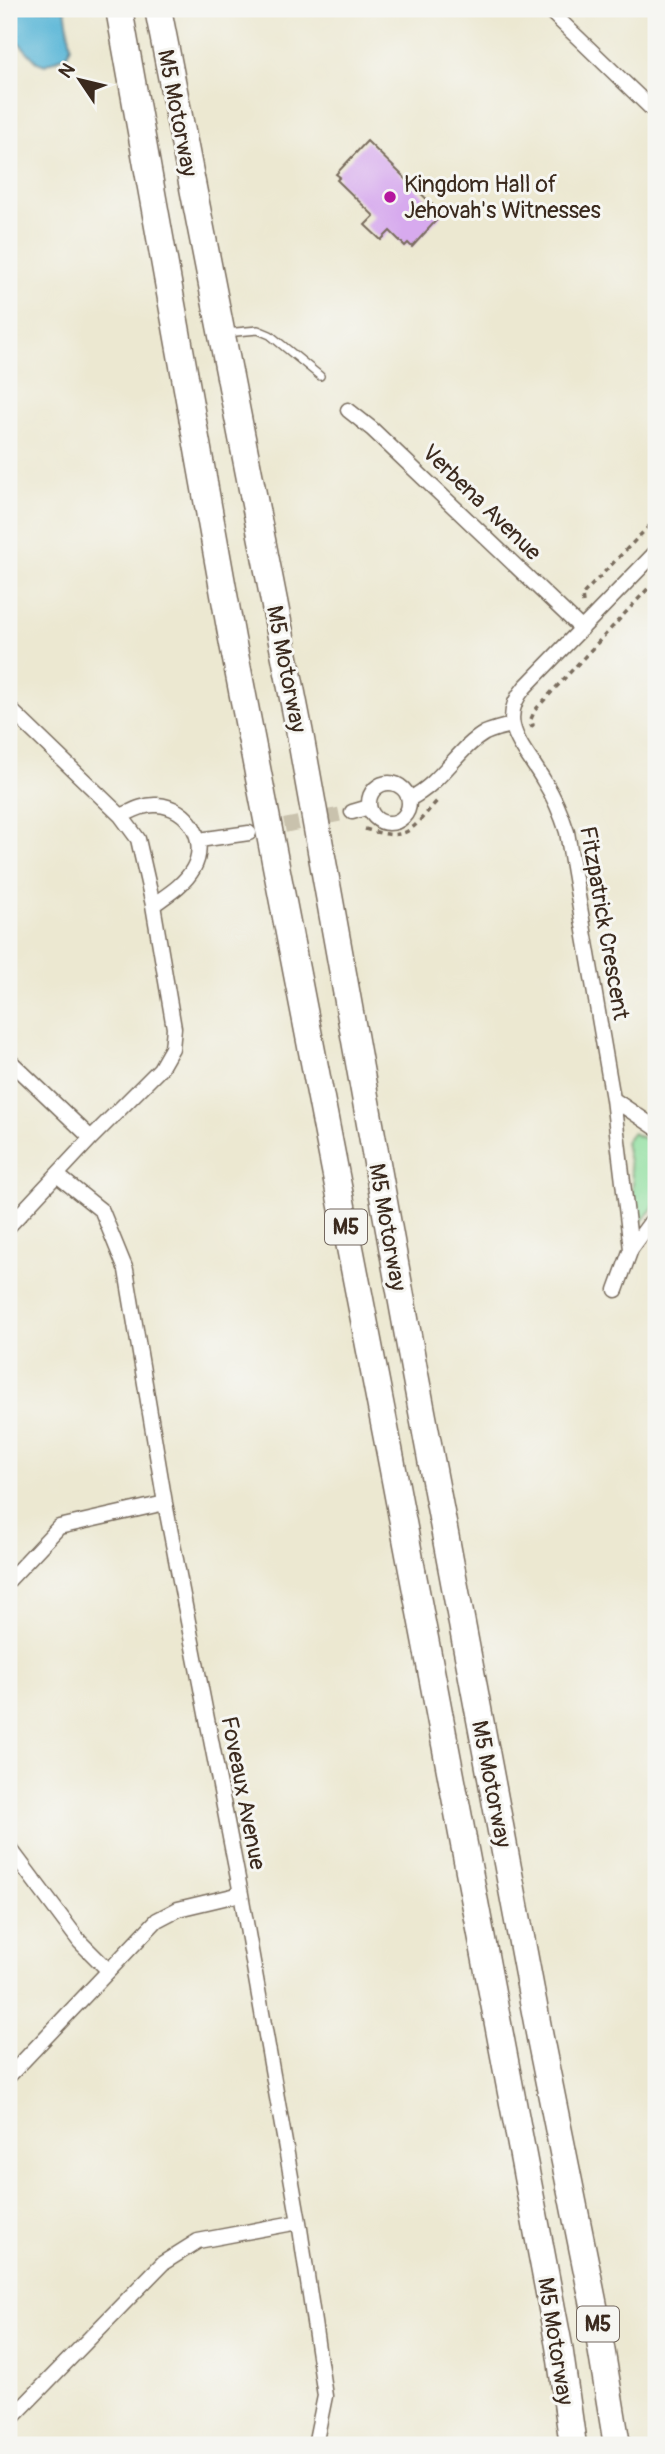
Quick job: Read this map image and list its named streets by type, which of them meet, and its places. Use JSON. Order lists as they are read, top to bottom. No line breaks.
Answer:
{"streets":{"highway":["M5 Motorway","M5"],"street":["Verbena Avenue","Fitzpatrick Crescent","Foveaux Avenue"]},"places":["Kingdom Hall of Jehovah's Witnesses"],"north":"top left"}
